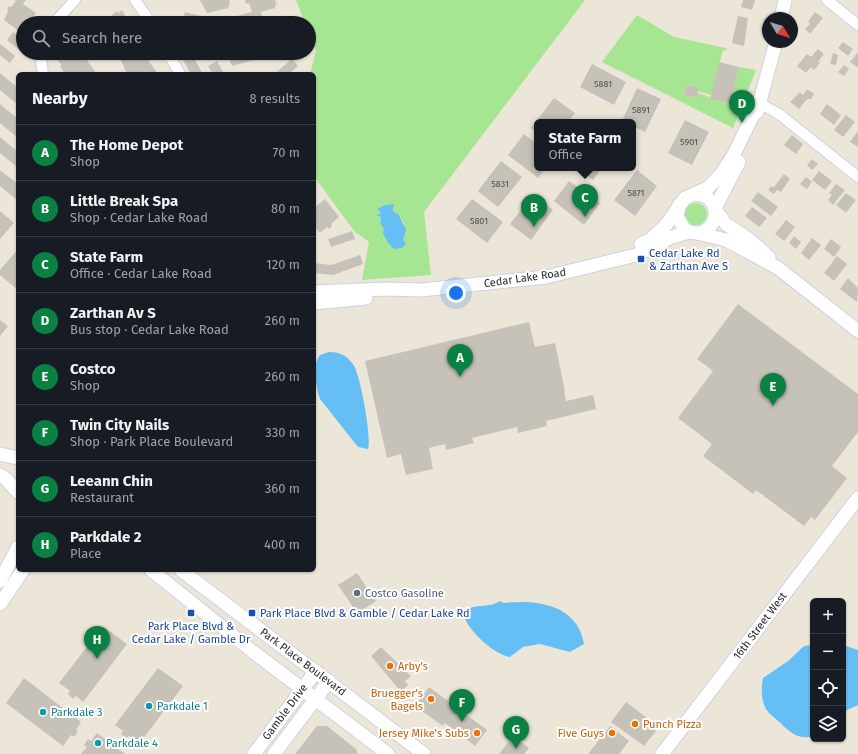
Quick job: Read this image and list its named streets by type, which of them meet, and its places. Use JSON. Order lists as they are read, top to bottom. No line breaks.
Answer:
{"streets":{"street":["Cedar Lake Road","16th Street West","Park Place Boulevard","Gamble Drive"]},"crossings":[["Park Place Boulevard","Gamble Drive"]],"places":{"transit":["Cedar Lake Rd & Zarthan Ave S","Park Place Blvd & Cedar Lake / Gamble Dr","Park Place Blvd & Gamble / Cedar Lake Rd"],"other":["Costco Gasoline","Arby's","Bruegger's Bagels","Parkdale 1","Parkdale 3","Punch Pizza","Jersey Mike's Subs","Five Guys","Parkdale 4"]},"house_numbers":["5881","5891","5901","5831","5871","5801"],"north":"bottom right","page":{"search":"Search here","heading":["Nearby","8 results"],"pins":["D","C","B","A","E","H","F","G"],"popup":["State Farm","Office"],"list":[{"mark":"A","name":"The Home Depot","note":"Shop","value":"70 m"},{"mark":"B","name":"Little Break Spa","note":"Shop · Cedar Lake Road","value":"80 m"},{"mark":"C","name":"State Farm","note":"Office · Cedar Lake Road","value":"120 m"},{"mark":"D","name":"Zarthan Av S","note":"Bus stop · Cedar Lake Road","value":"260 m"},{"mark":"E","name":"Costco","note":"Shop","value":"260 m"},{"mark":"F","name":"Twin City Nails","note":"Shop · Park Place Boulevard","value":"330 m"},{"mark":"G","name":"Leeann Chin","note":"Restaurant","value":"360 m"},{"mark":"H","name":"Parkdale 2","note":"Place","value":"400 m"}],"map_buttons":["+","−"]}}
